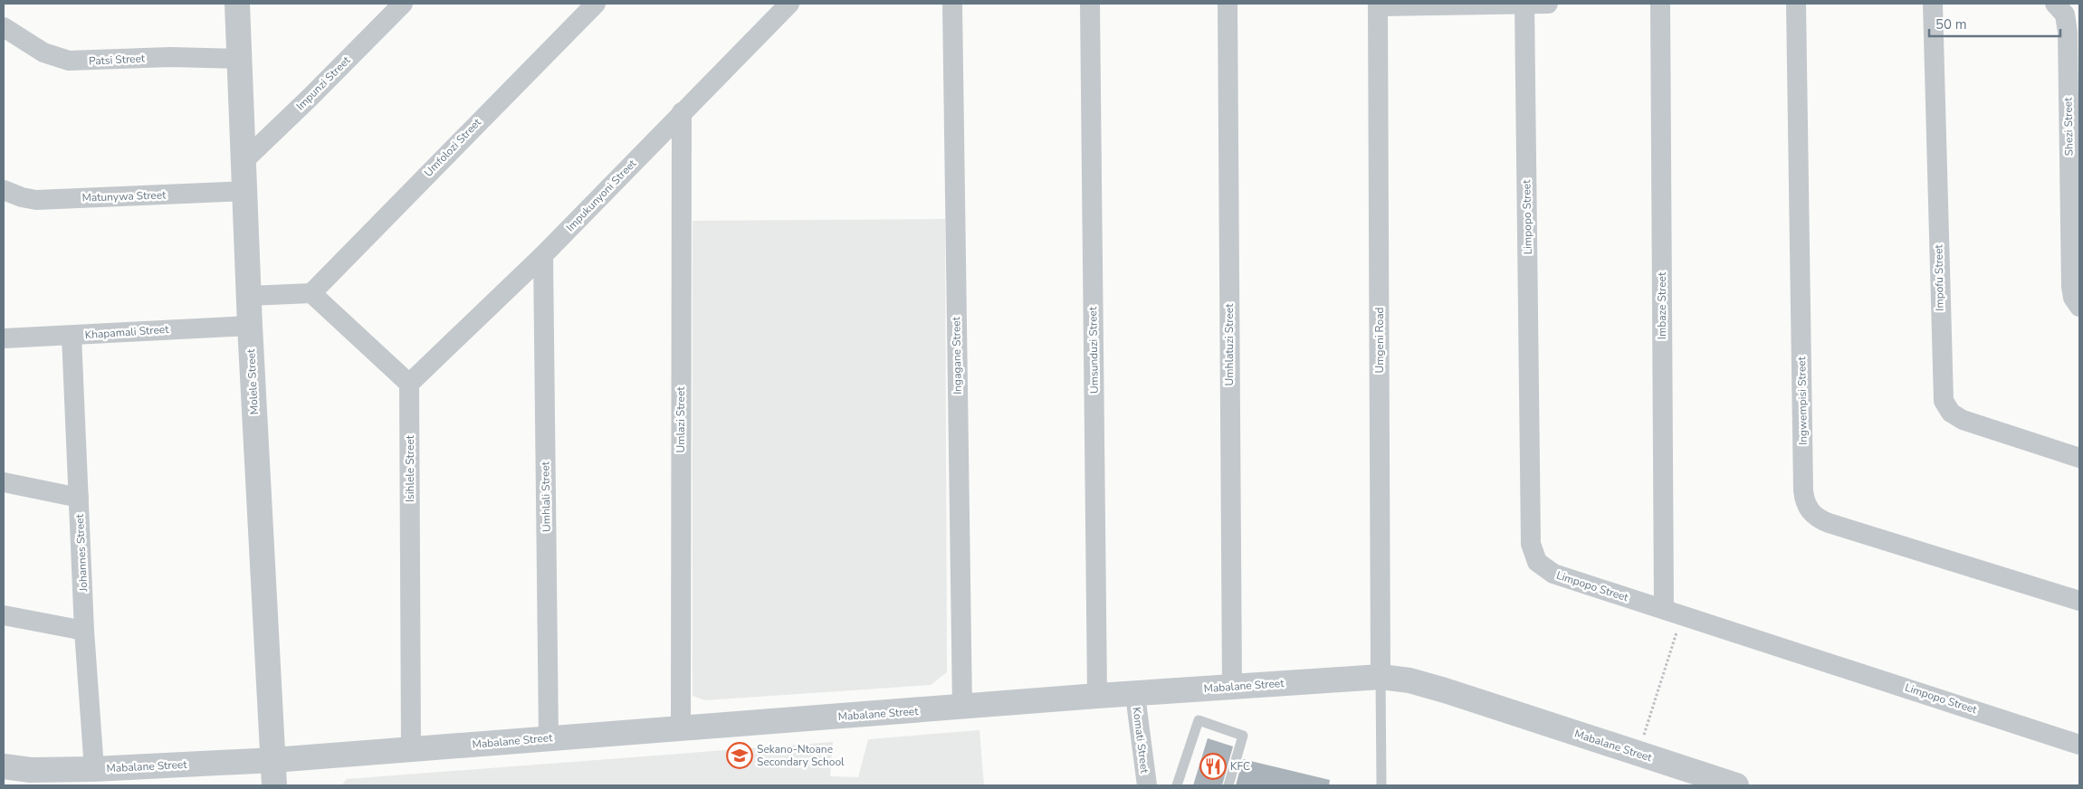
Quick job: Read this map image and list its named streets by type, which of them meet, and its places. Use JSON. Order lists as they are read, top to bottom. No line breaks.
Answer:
{"streets":{"street":["Patsi Street","Impunzi Street","Shezi Street","Umfolozi Street","Impukunyoni Street","Matunywa Street","Limpopo Street","Impofu Street","Imbaze Street","Khapamali Street","Umgeni Road","Umhlatuzi Street","Umsunduzi Street","Ingagane Street","Molele Street","Ingwempisi Street","Umlazi Street","Isihlele Street","Umhlali Street","Johannes Street","Mabalane Street","Komati Street"]},"crossings":[["Patsi Street","Molele Street"],["Impunzi Street","Molele Street"],["Impukunyoni Street","Umlazi Street"],["Impukunyoni Street","Isihlele Street"],["Impukunyoni Street","Umhlali Street"],["Matunywa Street","Molele Street"],["Limpopo Street","Imbaze Street"],["Khapamali Street","Molele Street"],["Khapamali Street","Johannes Street"],["Umgeni Road","Mabalane Street"],["Umhlatuzi Street","Mabalane Street"],["Umsunduzi Street","Mabalane Street"],["Ingagane Street","Mabalane Street"],["Molele Street","Mabalane Street"],["Umlazi Street","Mabalane Street"],["Isihlele Street","Mabalane Street"],["Umhlali Street","Mabalane Street"],["Johannes Street","Mabalane Street"],["Mabalane Street","Komati Street"]],"places":{"school or university":["Sekano-Ntoane Secondary School"],"restaurant":["KFC"]},"scale_bar":"50 m"}
